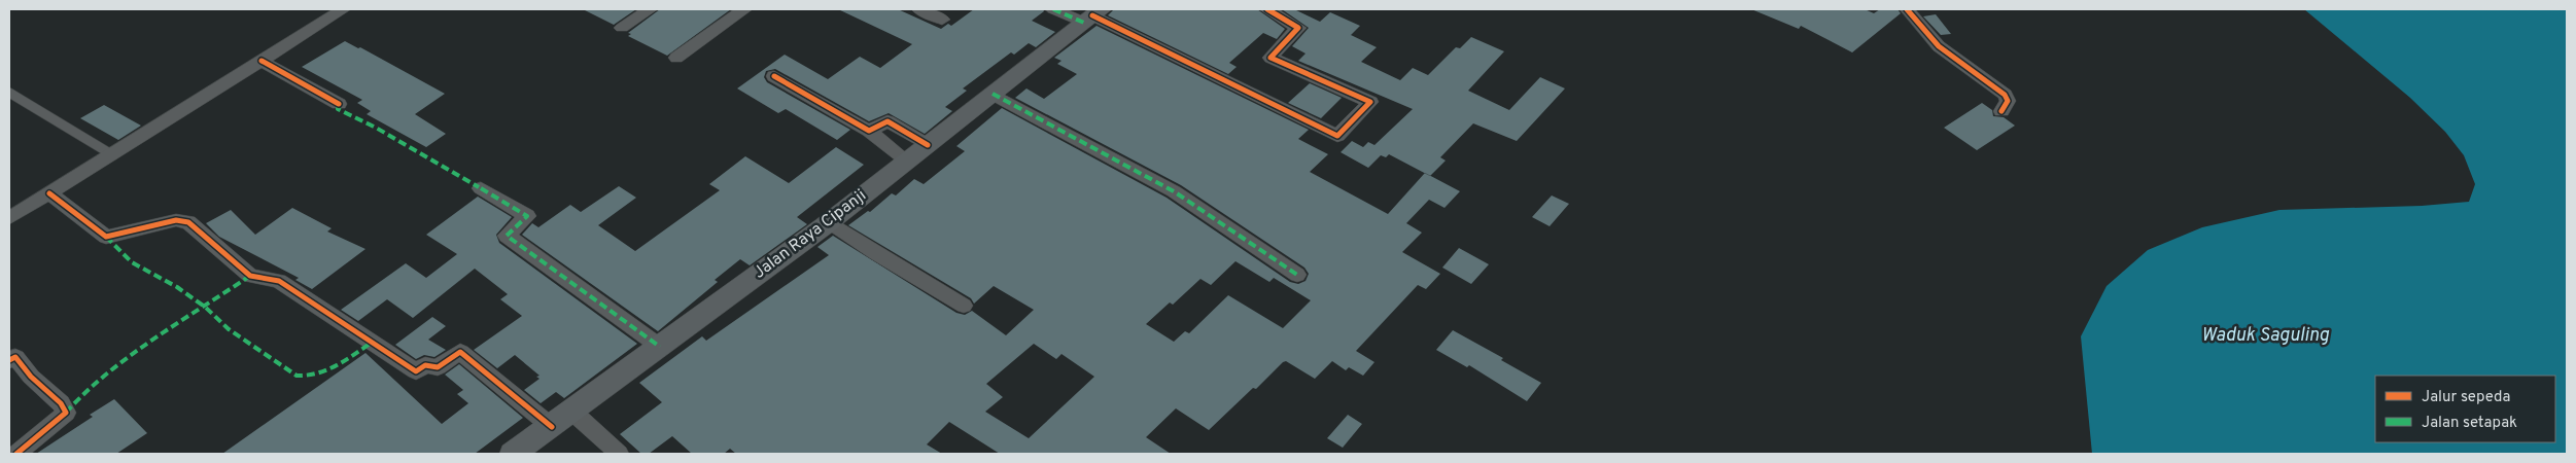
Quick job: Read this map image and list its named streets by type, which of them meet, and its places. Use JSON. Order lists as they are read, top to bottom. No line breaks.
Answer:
{"streets":{"main road":["Jalan Raya Cipanji"]},"water":["Waduk Saguling"],"legend":["Jalur sepeda","Jalan setapak"]}
